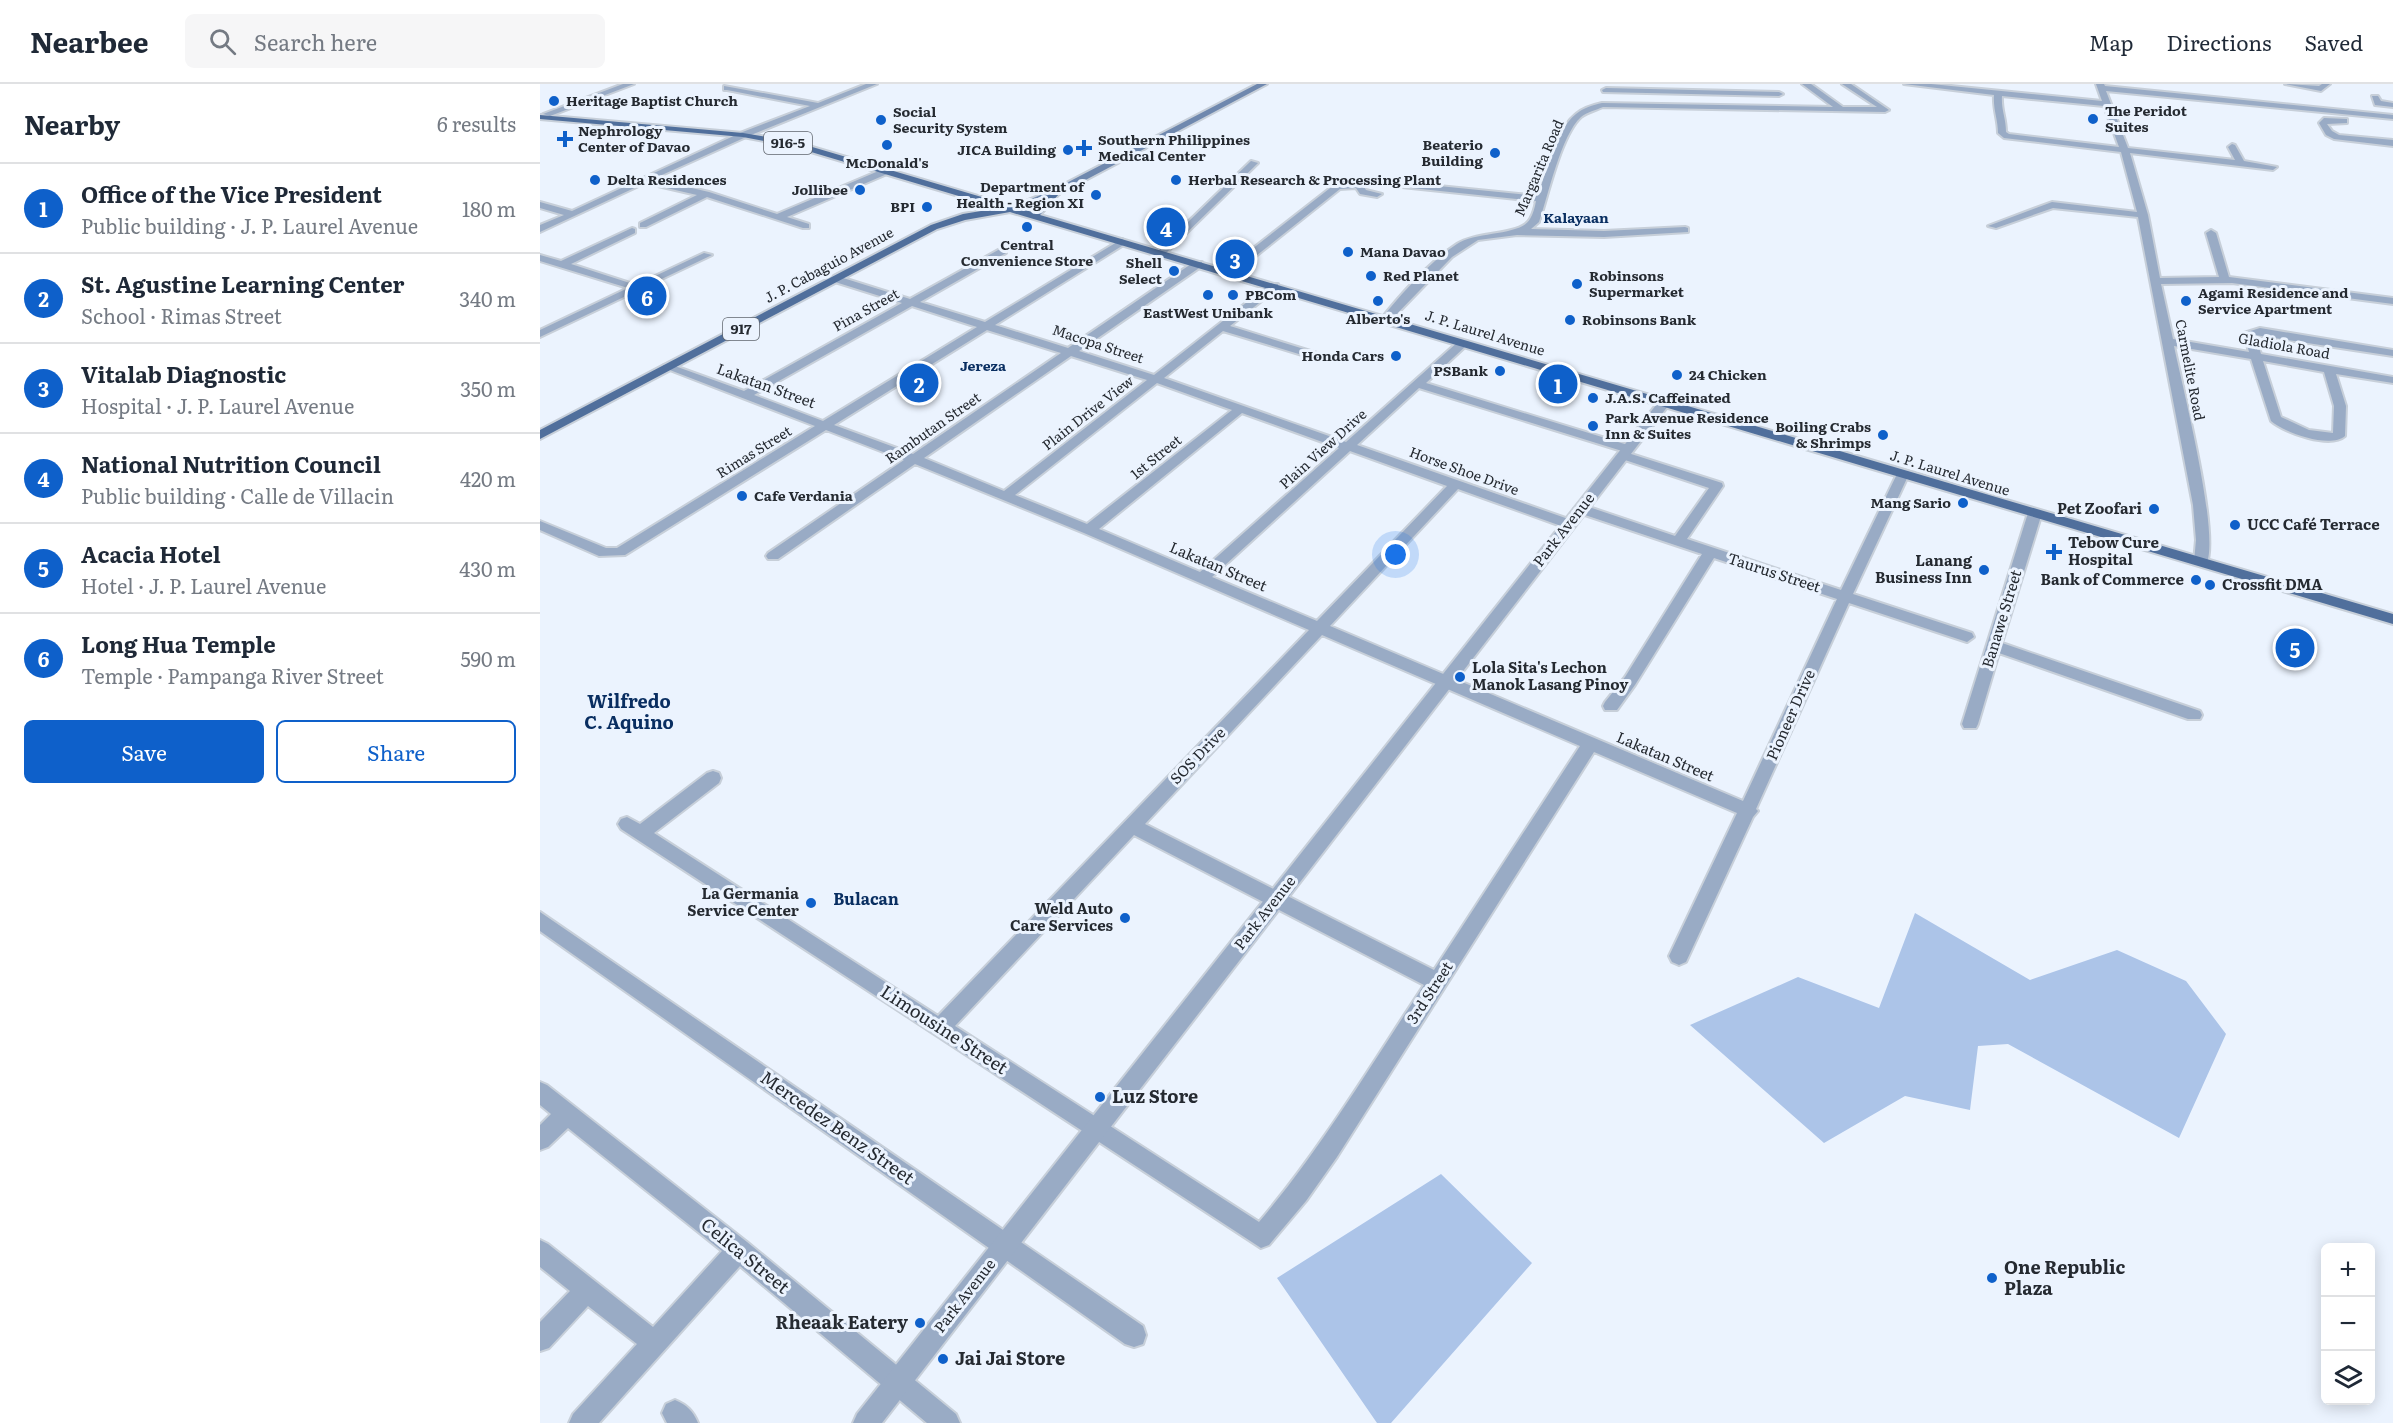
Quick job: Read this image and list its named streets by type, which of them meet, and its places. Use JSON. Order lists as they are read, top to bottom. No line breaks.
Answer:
{"streets":{"main road":["916-5","J. P. Cabaguio Avenue","917","J. P. Laurel Avenue"],"street":["Margarita Road","Pina Street","Macopa Street","Gladiola Road","Carmelite Road","Lakatan Street","Plain Drive View","Rambutan Street","Plain View Drive","Rimas Street","1st Street","Horse Shoe Drive","Park Avenue","Taurus Street","Banawe Street","Pioneer Drive","SOS Drive","3rd Street","Limousine Street","Mercedez Benz Street","Celica Street"]},"crossings":[["Margarita Road","J. P. Laurel Avenue"],["J. P. Cabaguio Avenue","J. P. Laurel Avenue"],["J. P. Cabaguio Avenue","Macopa Street"],["J. P. Cabaguio Avenue","Lakatan Street"],["Pina Street","Macopa Street"],["Pina Street","Lakatan Street"],["J. P. Laurel Avenue","Carmelite Road"],["J. P. Laurel Avenue","Plain Drive View"],["J. P. Laurel Avenue","Rambutan Street"],["J. P. Laurel Avenue","Plain View Drive"],["J. P. Laurel Avenue","Rimas Street"],["J. P. Laurel Avenue","Park Avenue"],["J. P. Laurel Avenue","Banawe Street"],["J. P. Laurel Avenue","Pioneer Drive"],["Macopa Street","Plain Drive View"],["Macopa Street","Rambutan Street"],["Macopa Street","Plain View Drive"],["Macopa Street","Rimas Street"],["Macopa Street","1st Street"],["Macopa Street","Horse Shoe Drive"],["Gladiola Road","Carmelite Road"],["Lakatan Street","Plain Drive View"],["Lakatan Street","Rambutan Street"],["Lakatan Street","Plain View Drive"],["Lakatan Street","Rimas Street"],["Lakatan Street","1st Street"],["Lakatan Street","Park Avenue"],["Lakatan Street","Pioneer Drive"],["Lakatan Street","SOS Drive"],["Lakatan Street","3rd Street"],["Plain View Drive","Horse Shoe Drive"],["Horse Shoe Drive","Park Avenue"],["Horse Shoe Drive","SOS Drive"],["Park Avenue","Taurus Street"],["Park Avenue","Limousine Street"],["Park Avenue","Mercedez Benz Street"],["Park Avenue","Celica Street"],["Taurus Street","Pioneer Drive"],["SOS Drive","Limousine Street"],["3rd Street","Limousine Street"]],"districts":["Kalayaan","Jereza","Wilfredo C. Aquino","Bulacan"],"places":{"other":["Heritage Baptist Church","The Peridot Suites","Social Security System","McDonald's","JICA Building","Beaterio Building","Delta Residences","Herbal Research & Processing Plant","Jollibee","Department of Health - Region XI","BPI","Central Convenience Store","Mana Davao","Shell Select","Red Planet","Robinsons Supermarket","EastWest Unibank","PBCom","Alberto's","Agami Residence and Service Apartment","Robinsons Bank","Honda Cars","PSBank","24 Chicken","J.A.S. Caffeinated","Park Avenue Residence Inn & Suites","Boiling Crabs & Shrimps","Cafe Verdania","Mang Sario","Pet Zoofari","UCC Café Terrace","Lanang Business Inn","Bank of Commerce","Crossfit DMA","Lola Sita's Lechon Manok Lasang Pinoy","La Germania Service Center","Weld Auto Care Services","Luz Store","One Republic Plaza","Rheaak Eatery","Jai Jai Store"],"health":["Nephrology Center of Davao","Southern Philippines Medical Center","Tebow Cure Hospital"]},"page":{"header":"Nearbee","search":"Search here","nav":["Map","Directions","Saved"],"heading":["Nearby","6 results"],"list":[{"mark":"1","name":"Office of the Vice President","note":"Public building · J. P. Laurel Avenue","value":"180 m"},{"mark":"2","name":"St. Agustine Learning Center","note":"School · Rimas Street","value":"340 m"},{"mark":"3","name":"Vitalab Diagnostic","note":"Hospital · J. P. Laurel Avenue","value":"350 m"},{"mark":"4","name":"National Nutrition Council","note":"Public building · Calle de Villacin","value":"420 m"},{"mark":"5","name":"Acacia Hotel","note":"Hotel · J. P. Laurel Avenue","value":"430 m"},{"mark":"6","name":"Long Hua Temple","note":"Temple · Pampanga River Street","value":"590 m"}],"pins":["4","3","6","2","1","5"],"buttons":["Save","Share"],"map_buttons":["+","−"]}}
